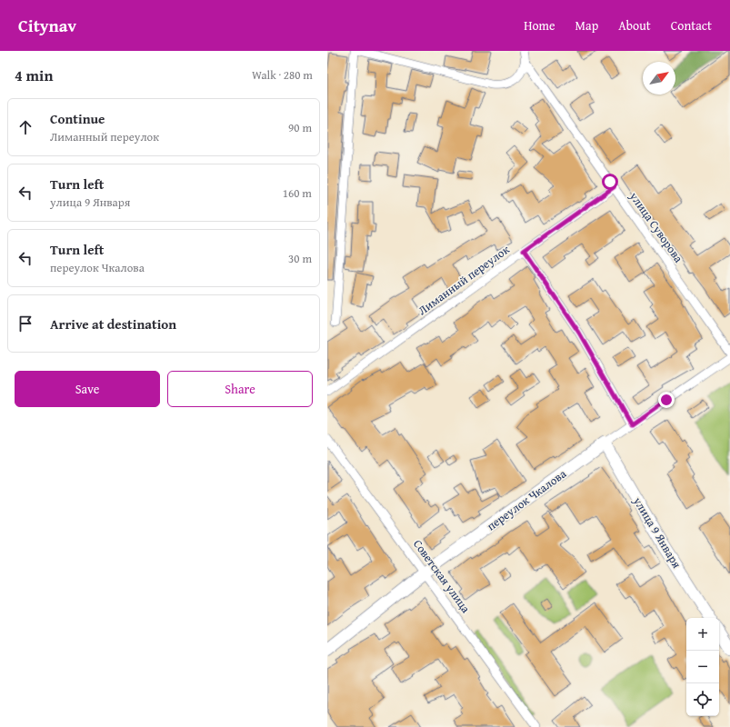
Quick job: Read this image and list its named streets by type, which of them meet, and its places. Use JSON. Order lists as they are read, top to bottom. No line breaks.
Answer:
{"streets":{"street":["улица Суворова","Лиманный переулок","переулок Чкалова","улица 9 Января","Советская улица"]},"crossings":[["улица Суворова","Лиманный переулок"],["переулок Чкалова","улица 9 Января"],["переулок Чкалова","Советская улица"]],"north":"top right","page":{"header":"Citynav","nav":["Home","Map","About","Contact"],"heading":["4 min","Walk · 280 m"],"list":[["Continue","Лиманный переулок","90 m"],["Turn left","улица 9 Января","160 m"],["Turn left","переулок Чкалова","30 m"],"Arrive at destination"],"buttons":["Save","Share"],"map_buttons":["+","−"]}}
